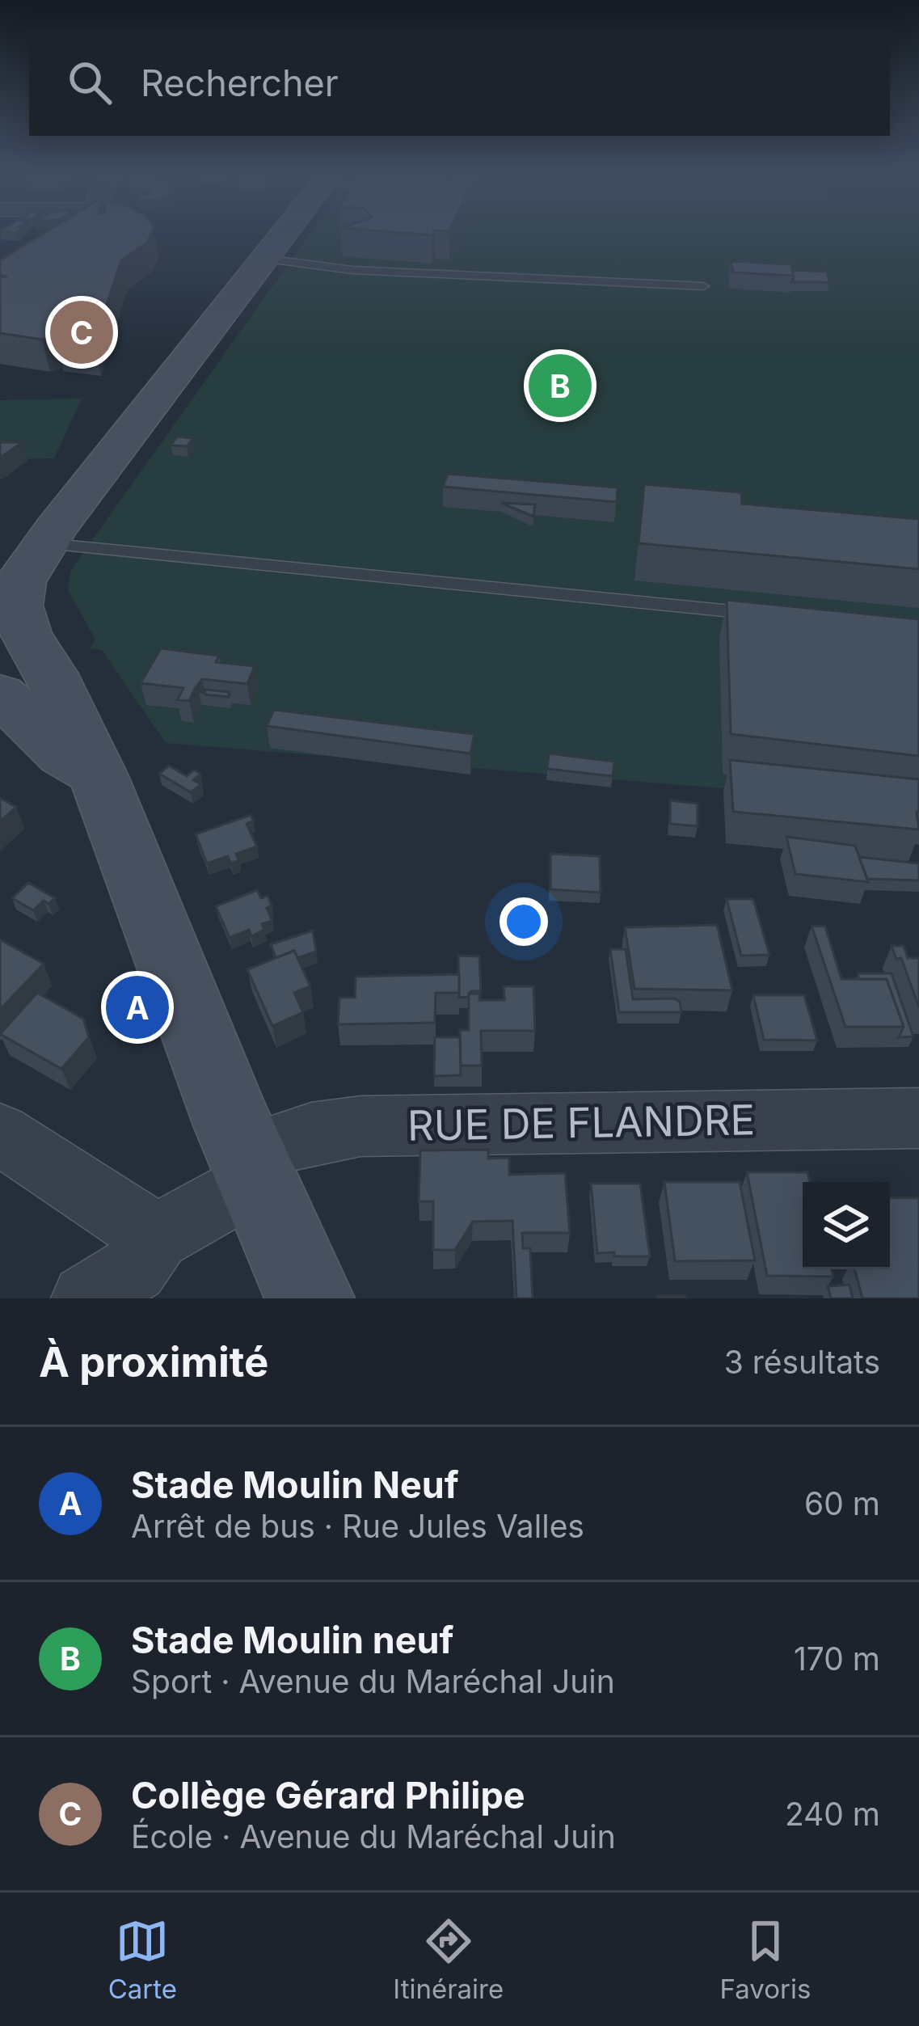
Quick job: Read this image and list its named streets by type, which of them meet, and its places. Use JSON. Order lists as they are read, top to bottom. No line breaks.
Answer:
{"streets":{"street":["RUE DE FLANDRE"]},"page":{"search":"Rechercher","pins":["C","B","A"],"heading":["À proximité","3 résultats"],"list":[{"mark":"A","name":"Stade Moulin Neuf","note":"Arrêt de bus · Rue Jules Valles","value":"60 m"},{"mark":"B","name":"Stade Moulin neuf","note":"Sport · Avenue du Maréchal Juin","value":"170 m"},{"mark":"C","name":"Collège Gérard Philipe","note":"École · Avenue du Maréchal Juin","value":"240 m"}],"nav":["Carte","Itinéraire","Favoris"]}}
